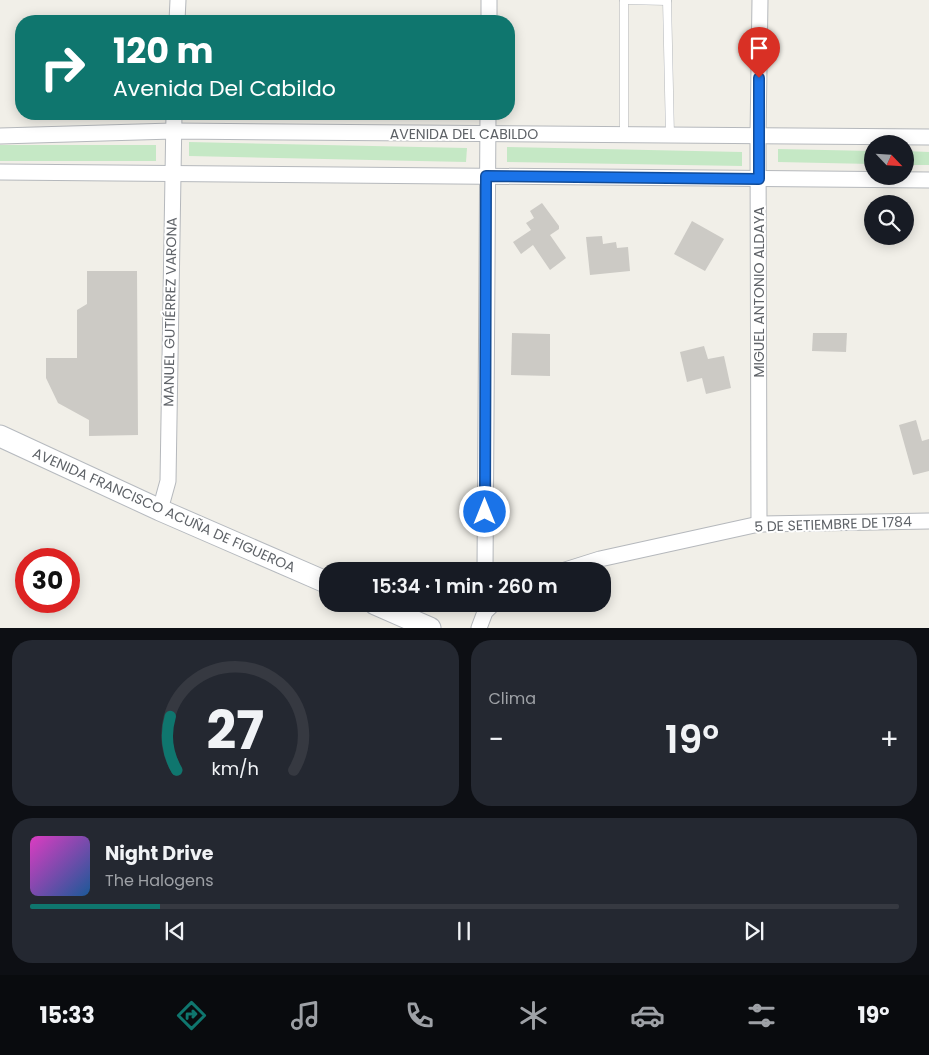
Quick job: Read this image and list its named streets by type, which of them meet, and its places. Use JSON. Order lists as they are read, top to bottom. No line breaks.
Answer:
{"streets":{"street":["AVENIDA DEL CABILDO","MIGUEL ANTONIO ALDAYA","MANUEL GUTIÉRREZ VARONA","AVENIDA FRANCISCO ACUÑA DE FIGUEROA","5 DE SETIEMBRE DE 1784"]},"crossings":[["AVENIDA DEL CABILDO","MIGUEL ANTONIO ALDAYA"],["AVENIDA DEL CABILDO","MANUEL GUTIÉRREZ VARONA"],["MIGUEL ANTONIO ALDAYA","5 DE SETIEMBRE DE 1784"],["MANUEL GUTIÉRREZ VARONA","AVENIDA FRANCISCO ACUÑA DE FIGUEROA"]],"north":"bottom right","page":{"turn":["120 m","Avenida Del Cabildo"],"limit":"30","trip":"15:34 · 1 min · 260 m","tile":"Clima","heat":["−","19°","+"],"song":["Night Drive","The Halogens"],"tabs":["15:33","19°"],"gauge":["27","km/h"]}}
